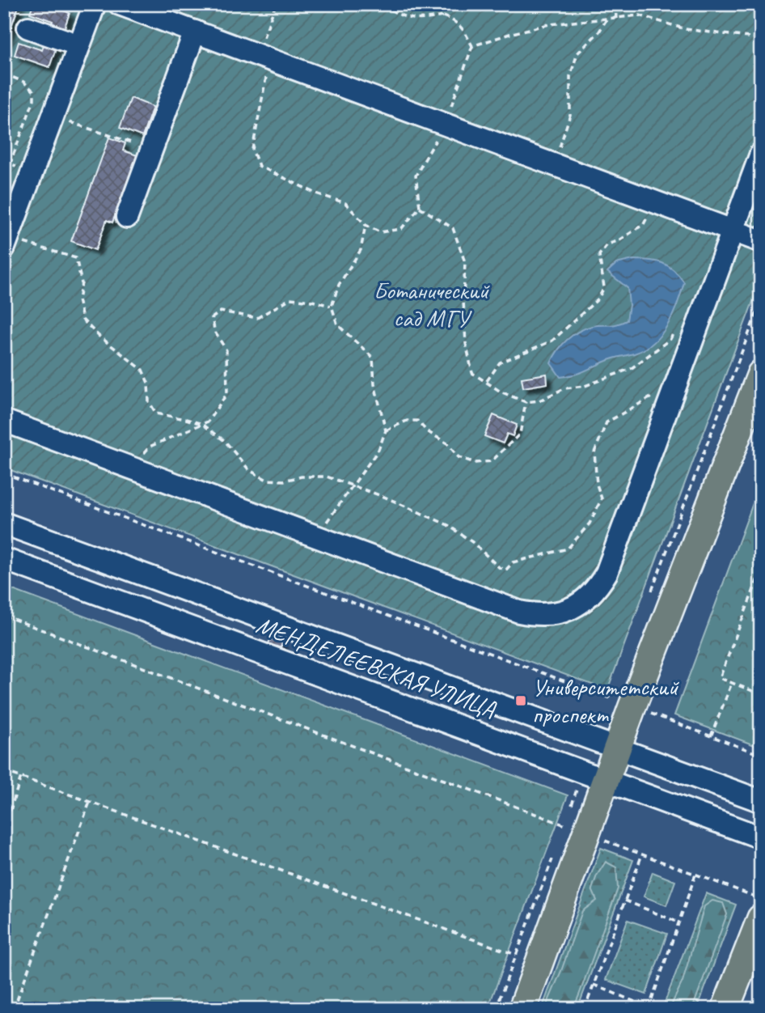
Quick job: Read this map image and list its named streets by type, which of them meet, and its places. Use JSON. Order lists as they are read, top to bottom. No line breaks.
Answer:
{"streets":{"street":["МЕНДЕЛЕЕВСКАЯ УЛИЦА"]},"parks":["Ботанический сад МГУ"],"places":{"transit":["Университетский проспект"]}}
